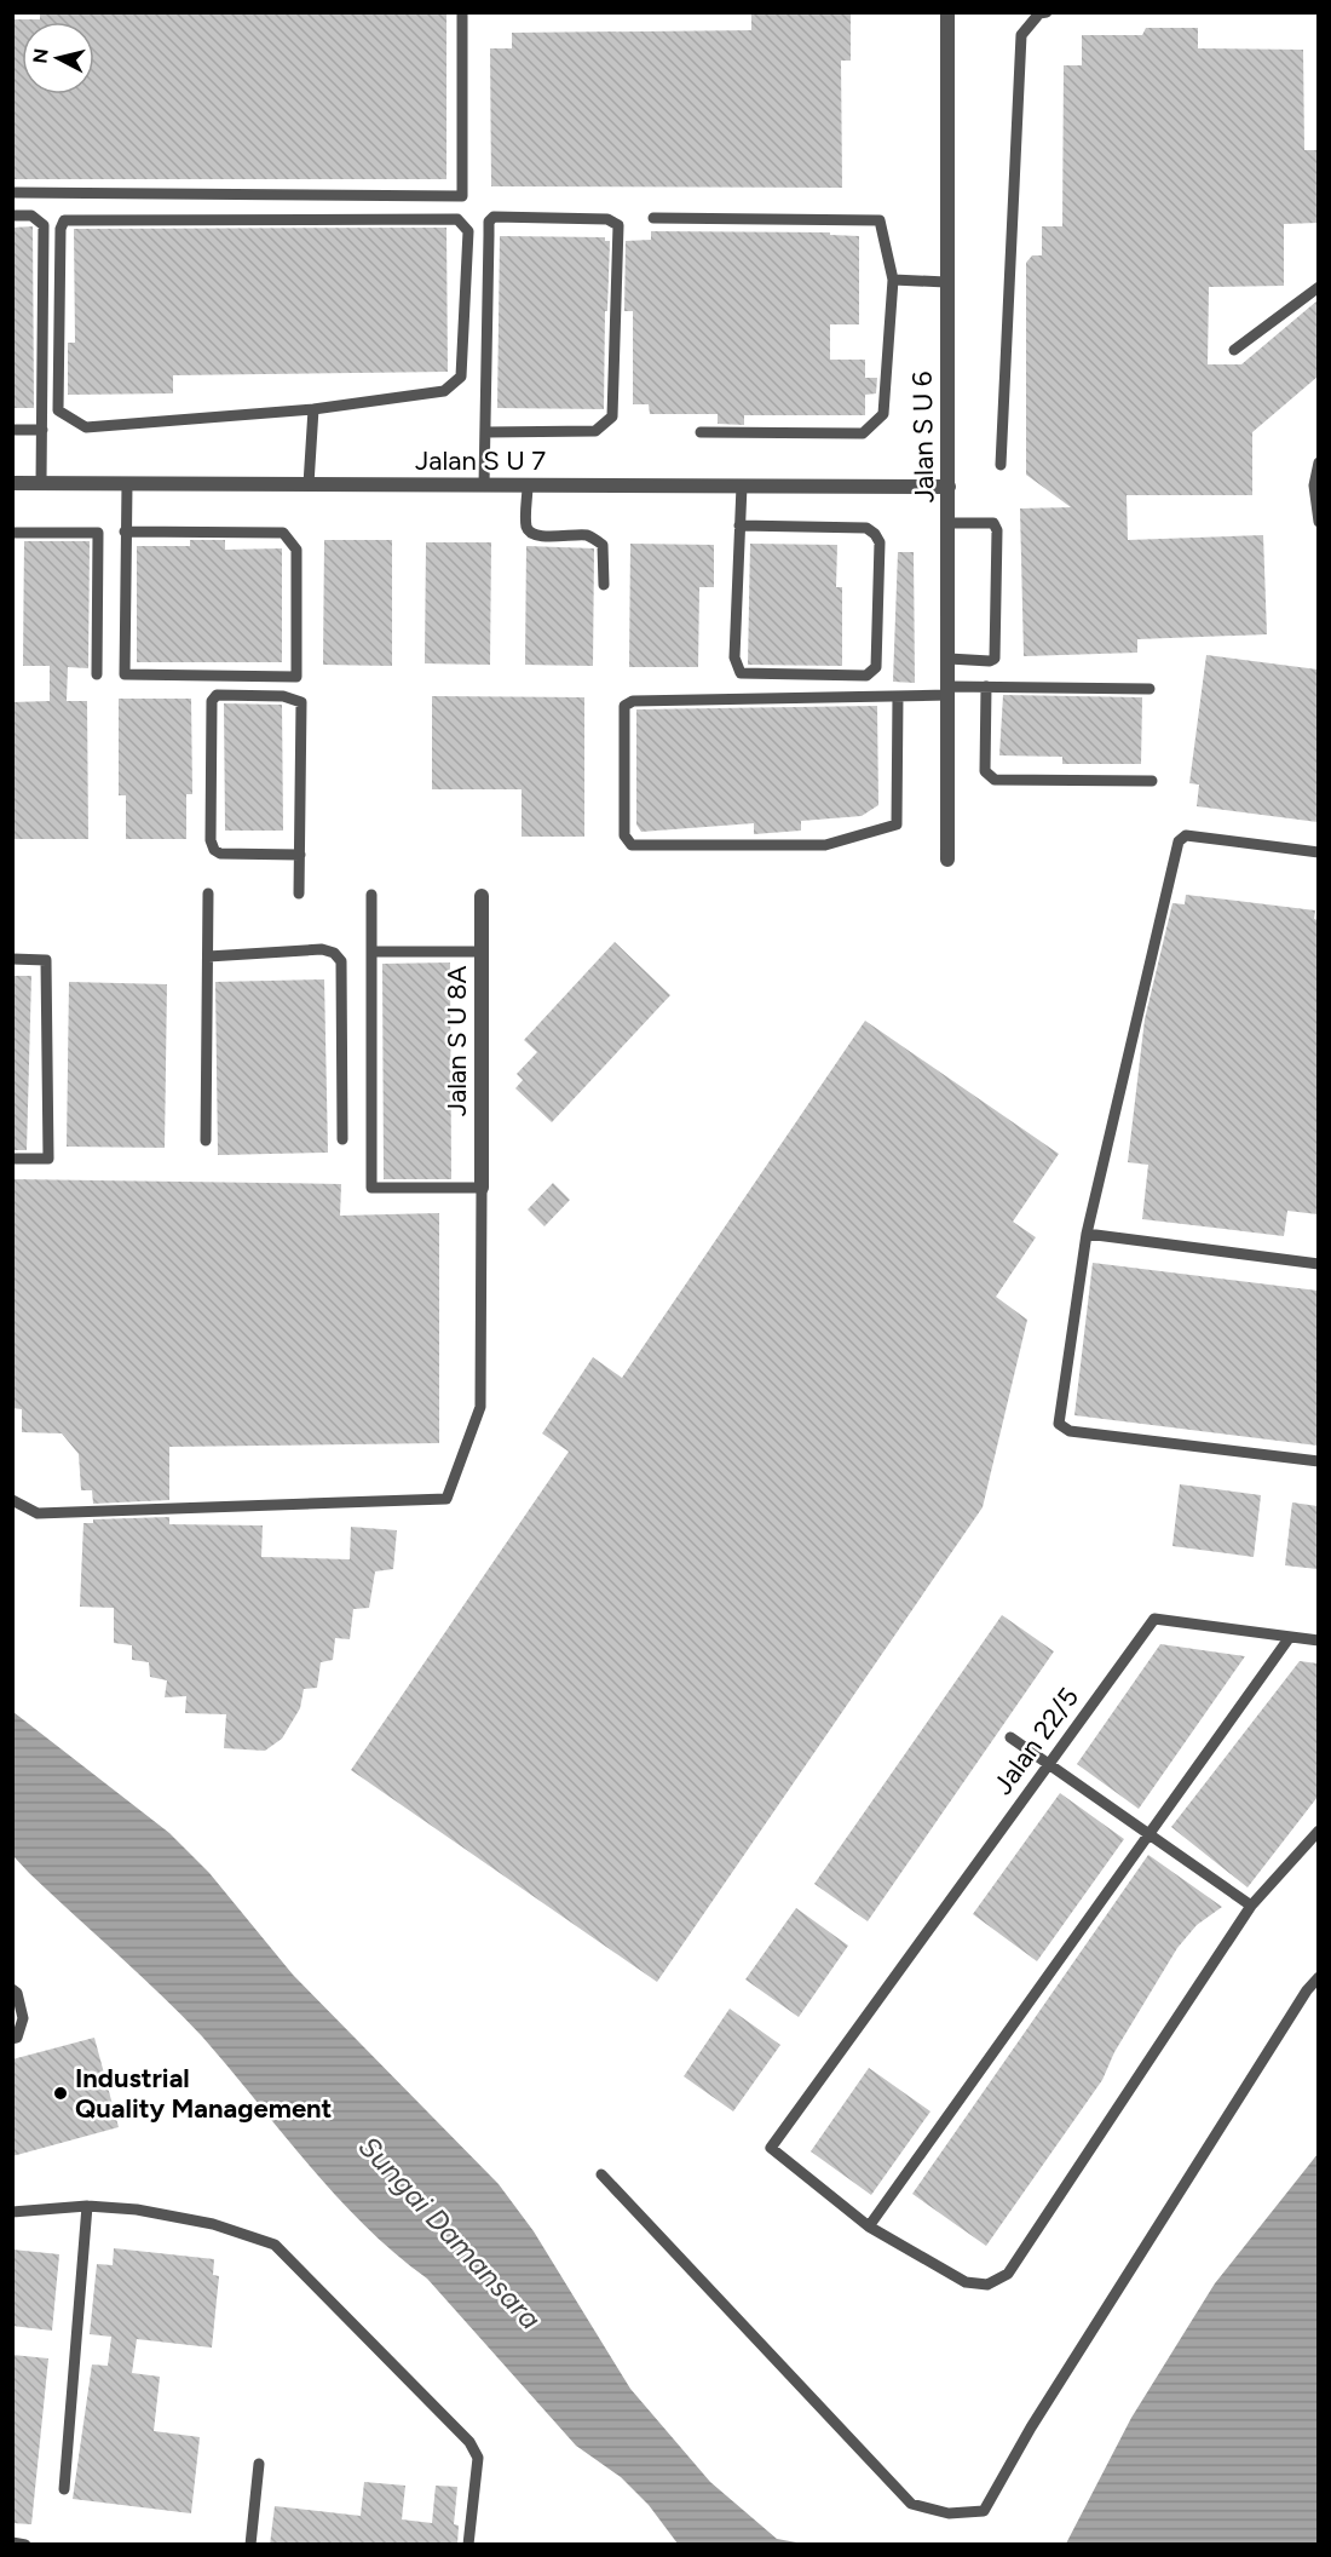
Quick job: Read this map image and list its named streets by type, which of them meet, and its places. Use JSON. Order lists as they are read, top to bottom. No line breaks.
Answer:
{"streets":{"street":["Jalan S U 6","Jalan S U 7","Jalan S U 8A"],"lane":["Jalan 22/5"]},"crossings":[["Jalan S U 6","Jalan S U 7"]],"water":["Sungai Damansara"],"places":["Industrial Quality Management"],"north":"left"}
